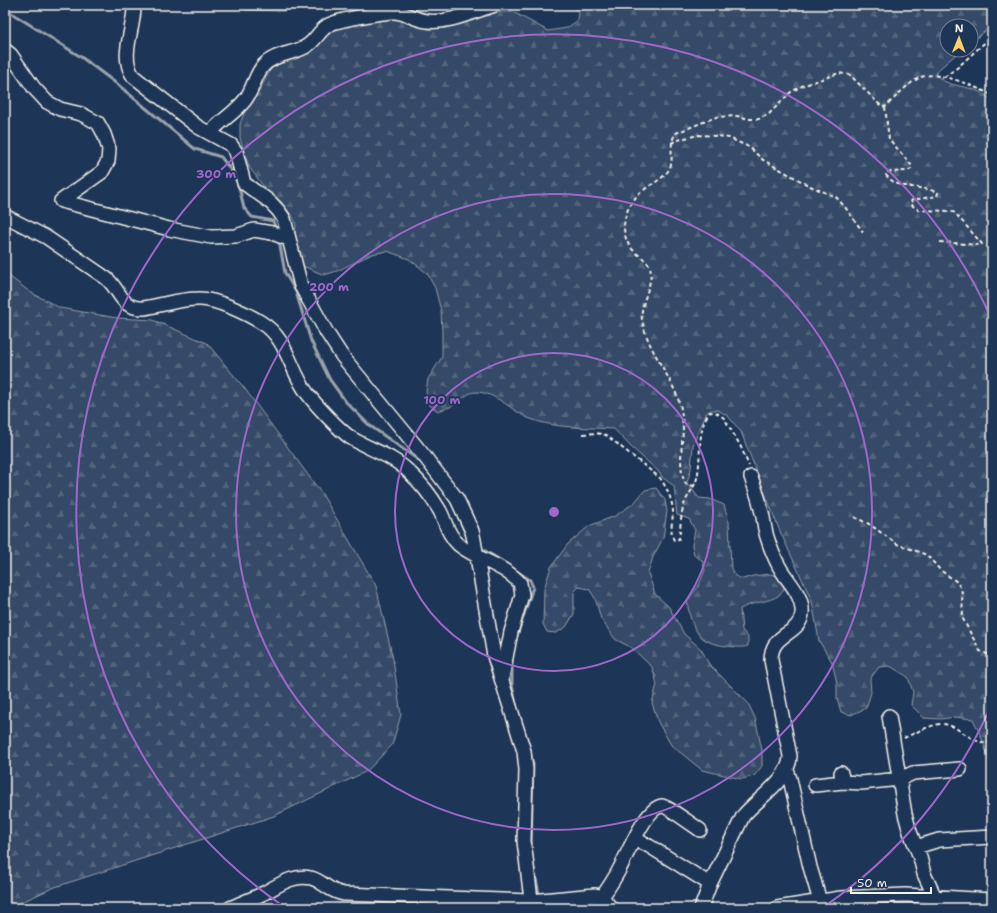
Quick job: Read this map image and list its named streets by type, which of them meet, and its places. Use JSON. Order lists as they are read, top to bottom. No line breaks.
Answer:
{"scale_bar":"50 m","north":"top","rings":["300 m","200 m","100 m"]}
